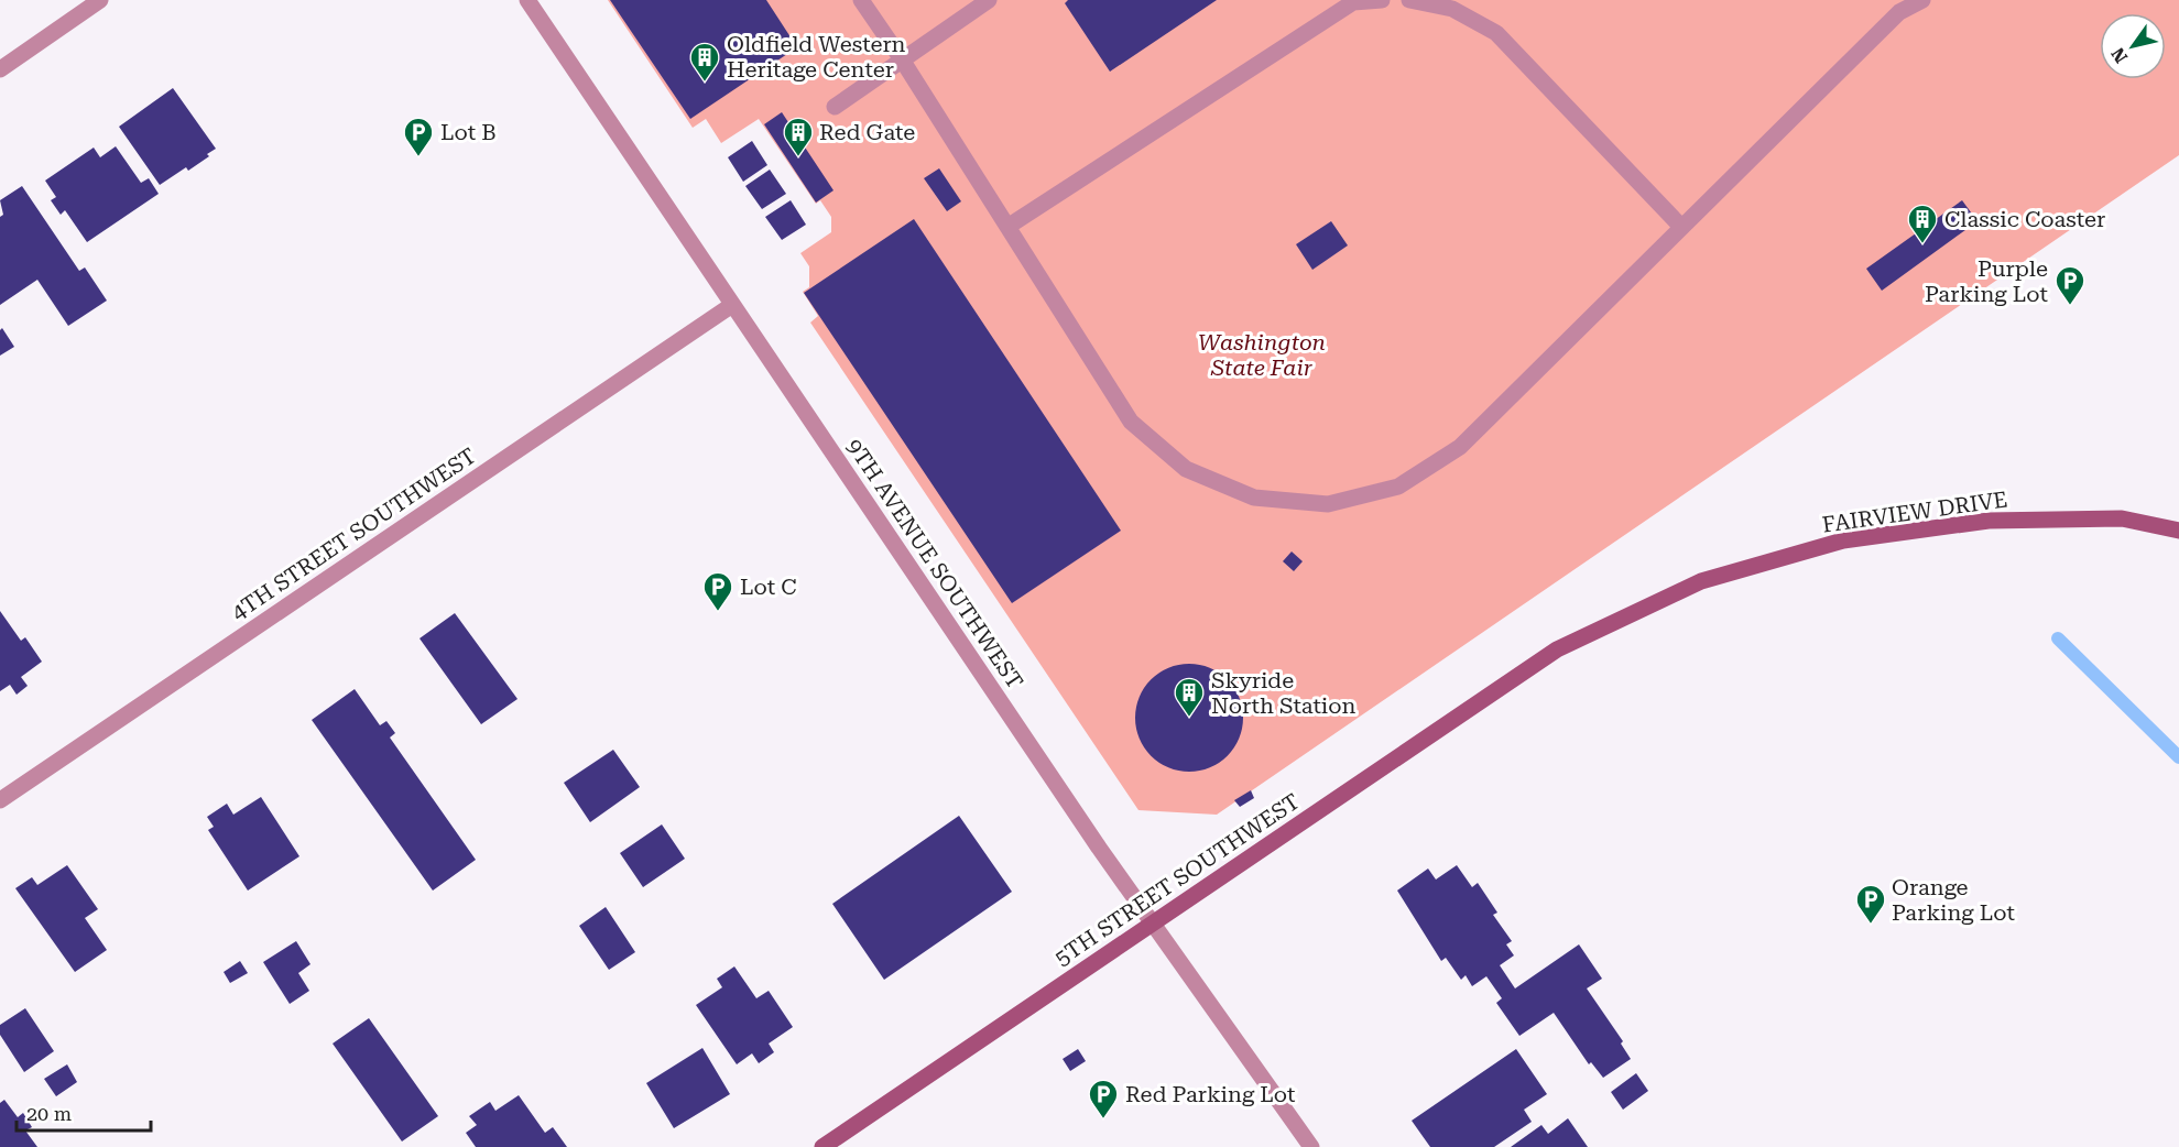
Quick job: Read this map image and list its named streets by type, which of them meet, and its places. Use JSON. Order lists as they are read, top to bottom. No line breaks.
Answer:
{"streets":{"main road":["FAIRVIEW DRIVE","5TH STREET SOUTHWEST"],"street":["4TH STREET SOUTHWEST","9TH AVENUE SOUTHWEST"]},"crossings":[["FAIRVIEW DRIVE","5TH STREET SOUTHWEST"],["4TH STREET SOUTHWEST","9TH AVENUE SOUTHWEST"],["9TH AVENUE SOUTHWEST","5TH STREET SOUTHWEST"]],"parks":["Washington State Fair"],"places":{"building":["Oldfield Western Heritage Center","Red Gate","Classic Coaster","Skyride North Station"],"parking":["Lot B","Purple Parking Lot","Lot C","Orange Parking Lot","Red Parking Lot"]},"scale_bar":"20 m","north":"bottom left"}
